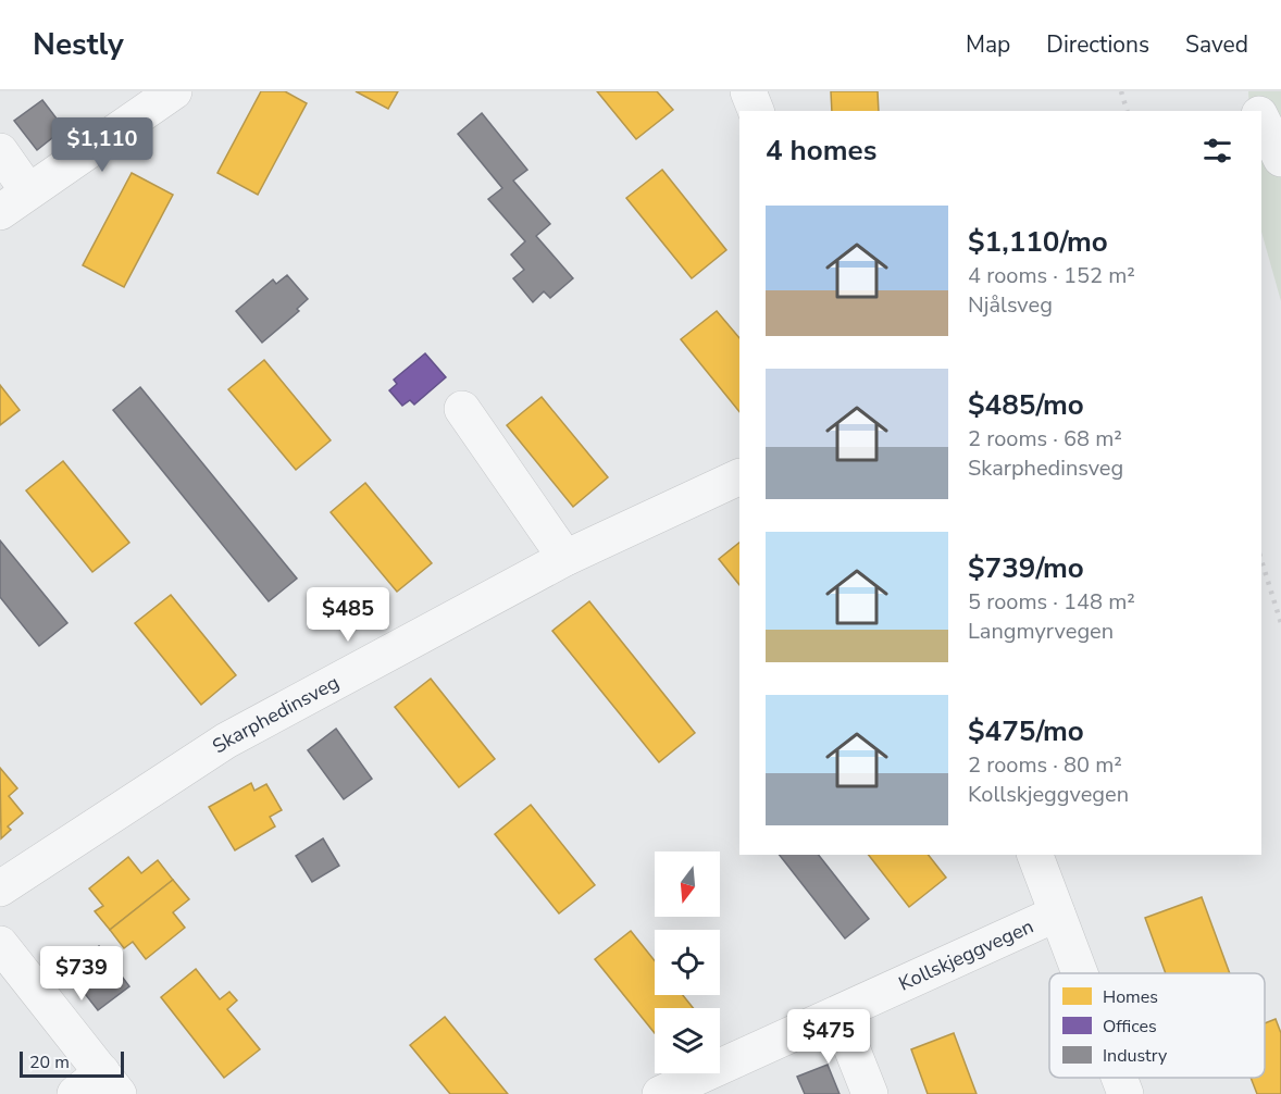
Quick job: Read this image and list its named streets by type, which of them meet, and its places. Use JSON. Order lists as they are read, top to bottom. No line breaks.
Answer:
{"streets":{"street":["Skarphedinsveg","Kollskjeggvegen"]},"legend":["Homes","Offices","Industry"],"scale_bar":"20 m","north":"bottom","page":{"header":"Nestly","nav":["Map","Directions","Saved"],"heading":"4 homes","price":["$1,110","$485","$739","$475"],"list":[{"name":"$1,110/mo","note":"4 rooms · 152 m² · Njålsveg"},{"name":"$485/mo","note":"2 rooms · 68 m² · Skarphedinsveg"},{"name":"$739/mo","note":"5 rooms · 148 m² · Langmyrvegen"},{"name":"$475/mo","note":"2 rooms · 80 m² · Kollskjeggvegen"}],"scale":"20 m"}}
